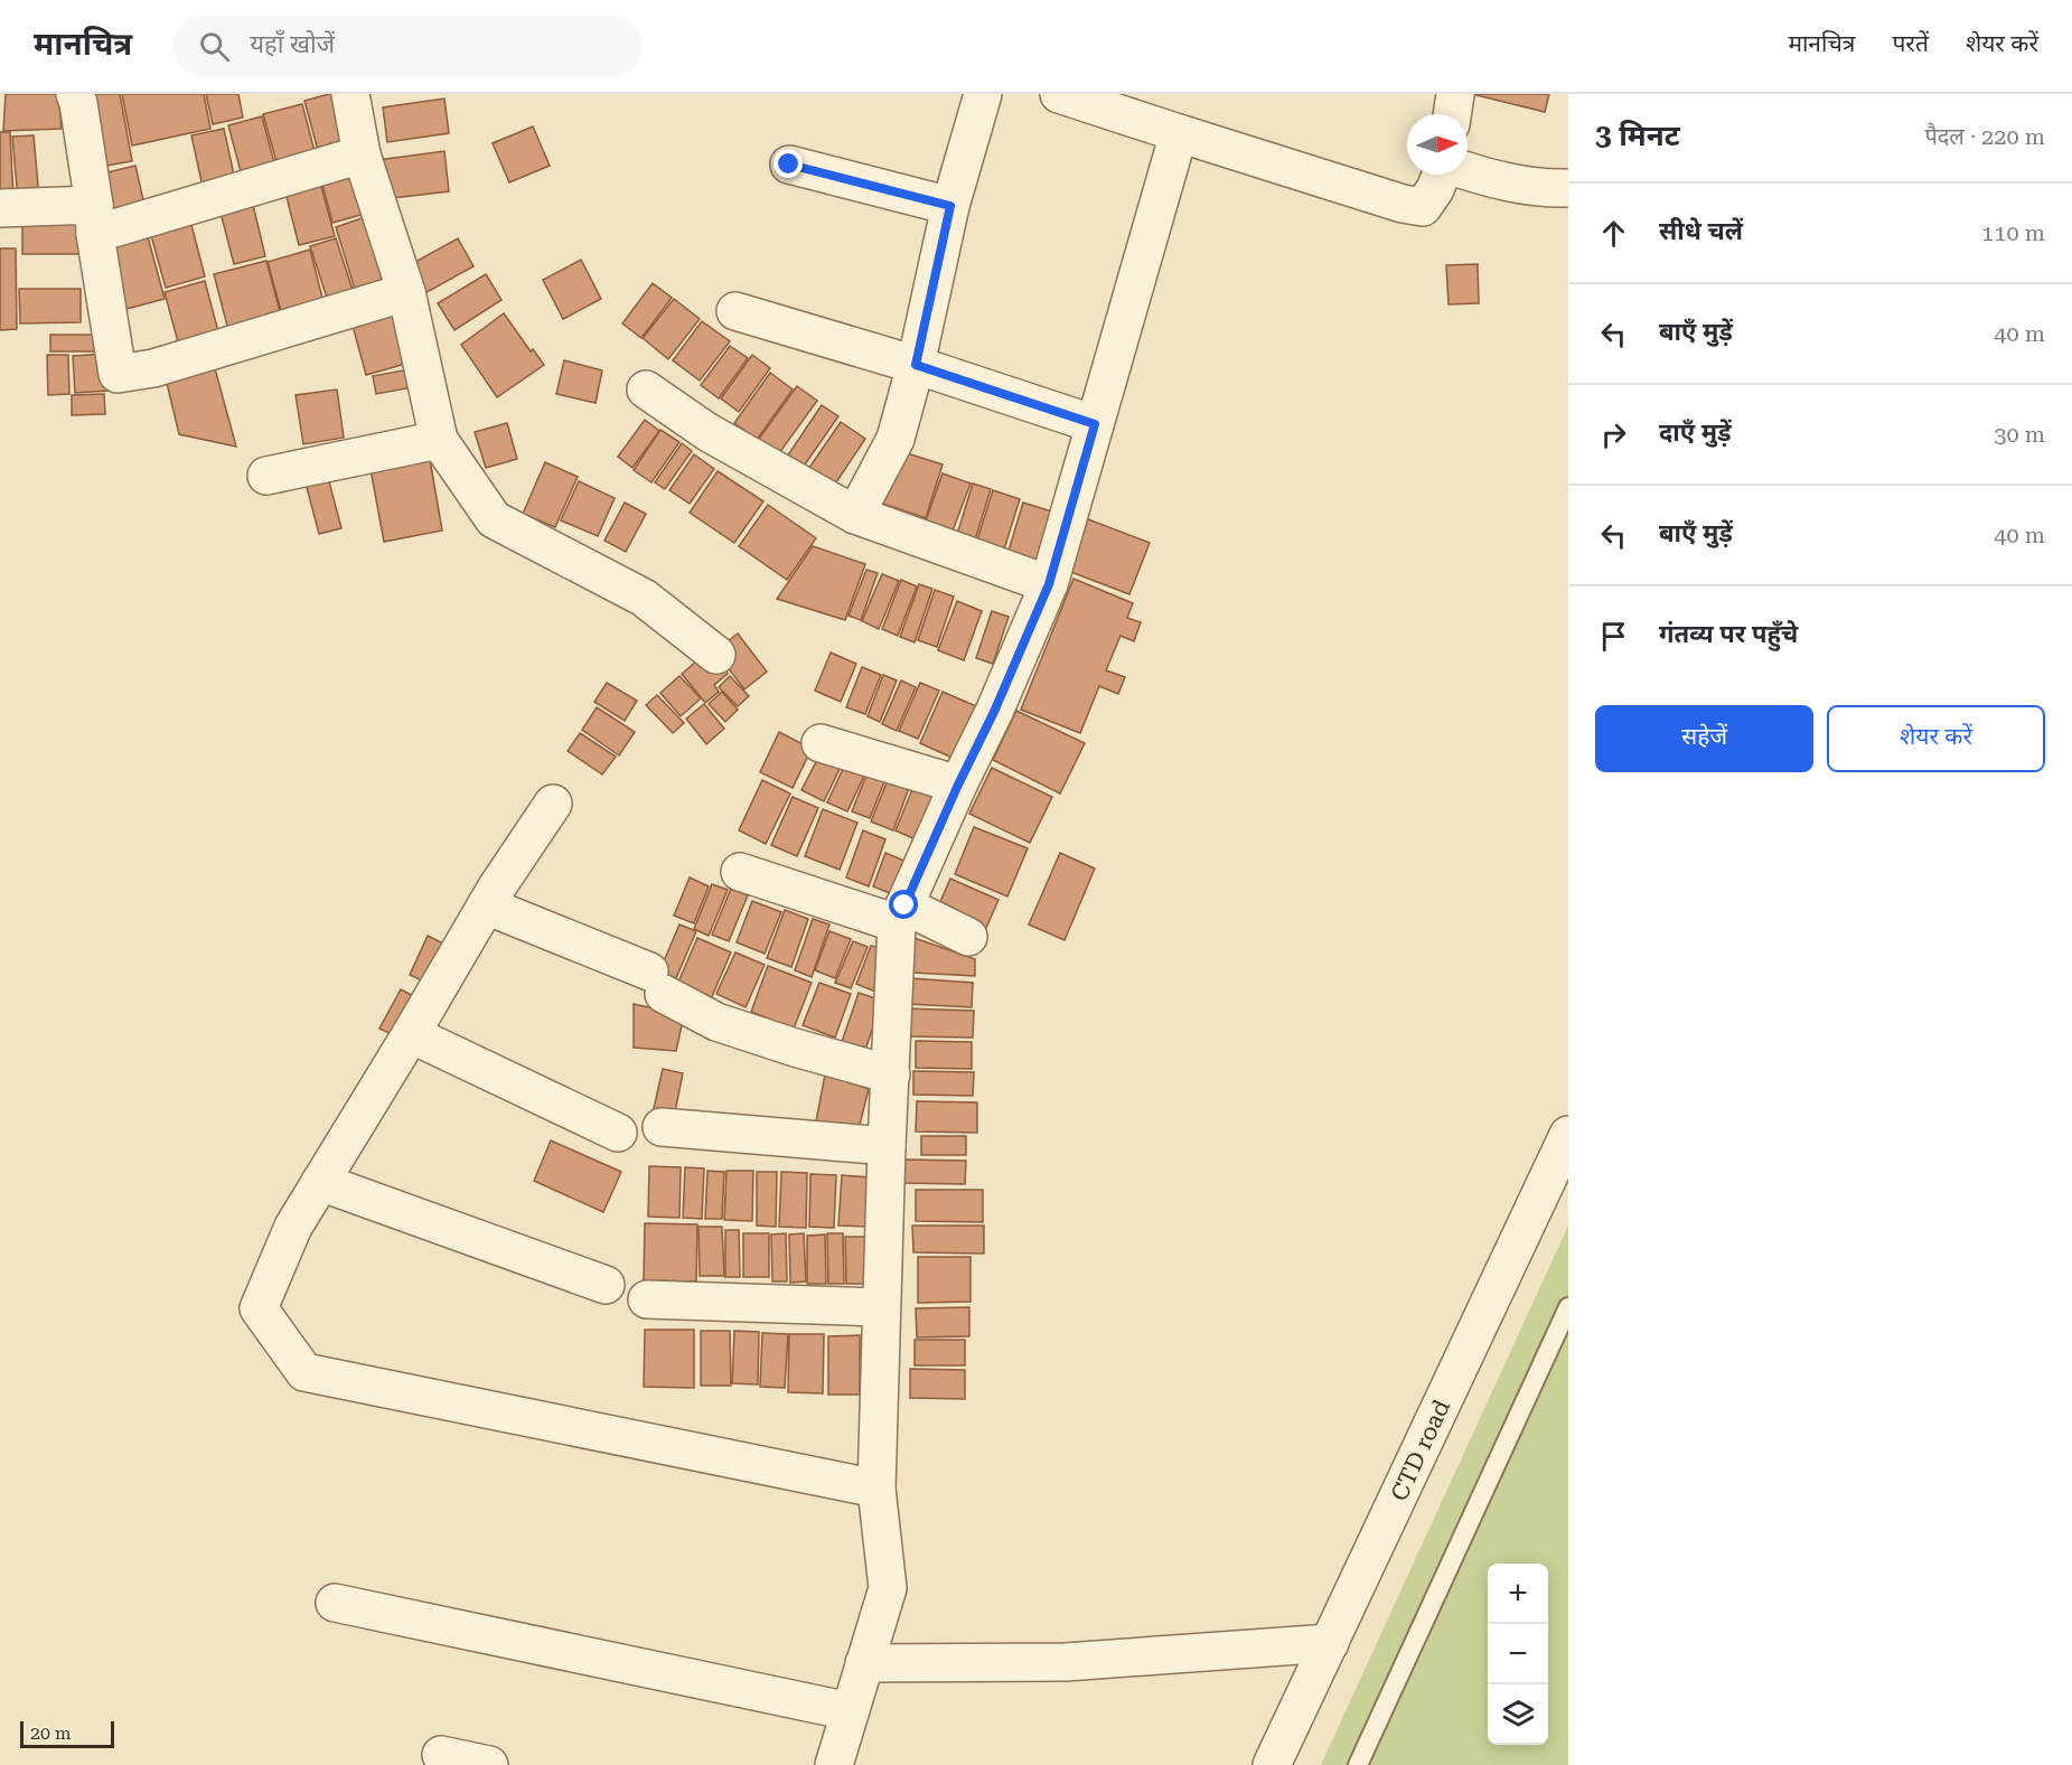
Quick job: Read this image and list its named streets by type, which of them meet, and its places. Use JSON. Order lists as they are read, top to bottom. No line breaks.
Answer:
{"streets":{"street":["CTD road"]},"scale_bar":"20 m","north":"right","page":{"header":"मानचित्र","search":"यहाँ खोजें","nav":["मानचित्र","परतें","शेयर करें"],"heading":["3 मिनट","पैदल · 220 m"],"list":[["सीधे चलें","110 m"],["बाएँ मुड़ें","40 m"],["दाएँ मुड़ें","30 m"],["बाएँ मुड़ें","40 m"],"गंतव्य पर पहुँचे"],"buttons":["सहेजें","शेयर करें"],"map_buttons":["+","−"],"scale":"20 m"}}
